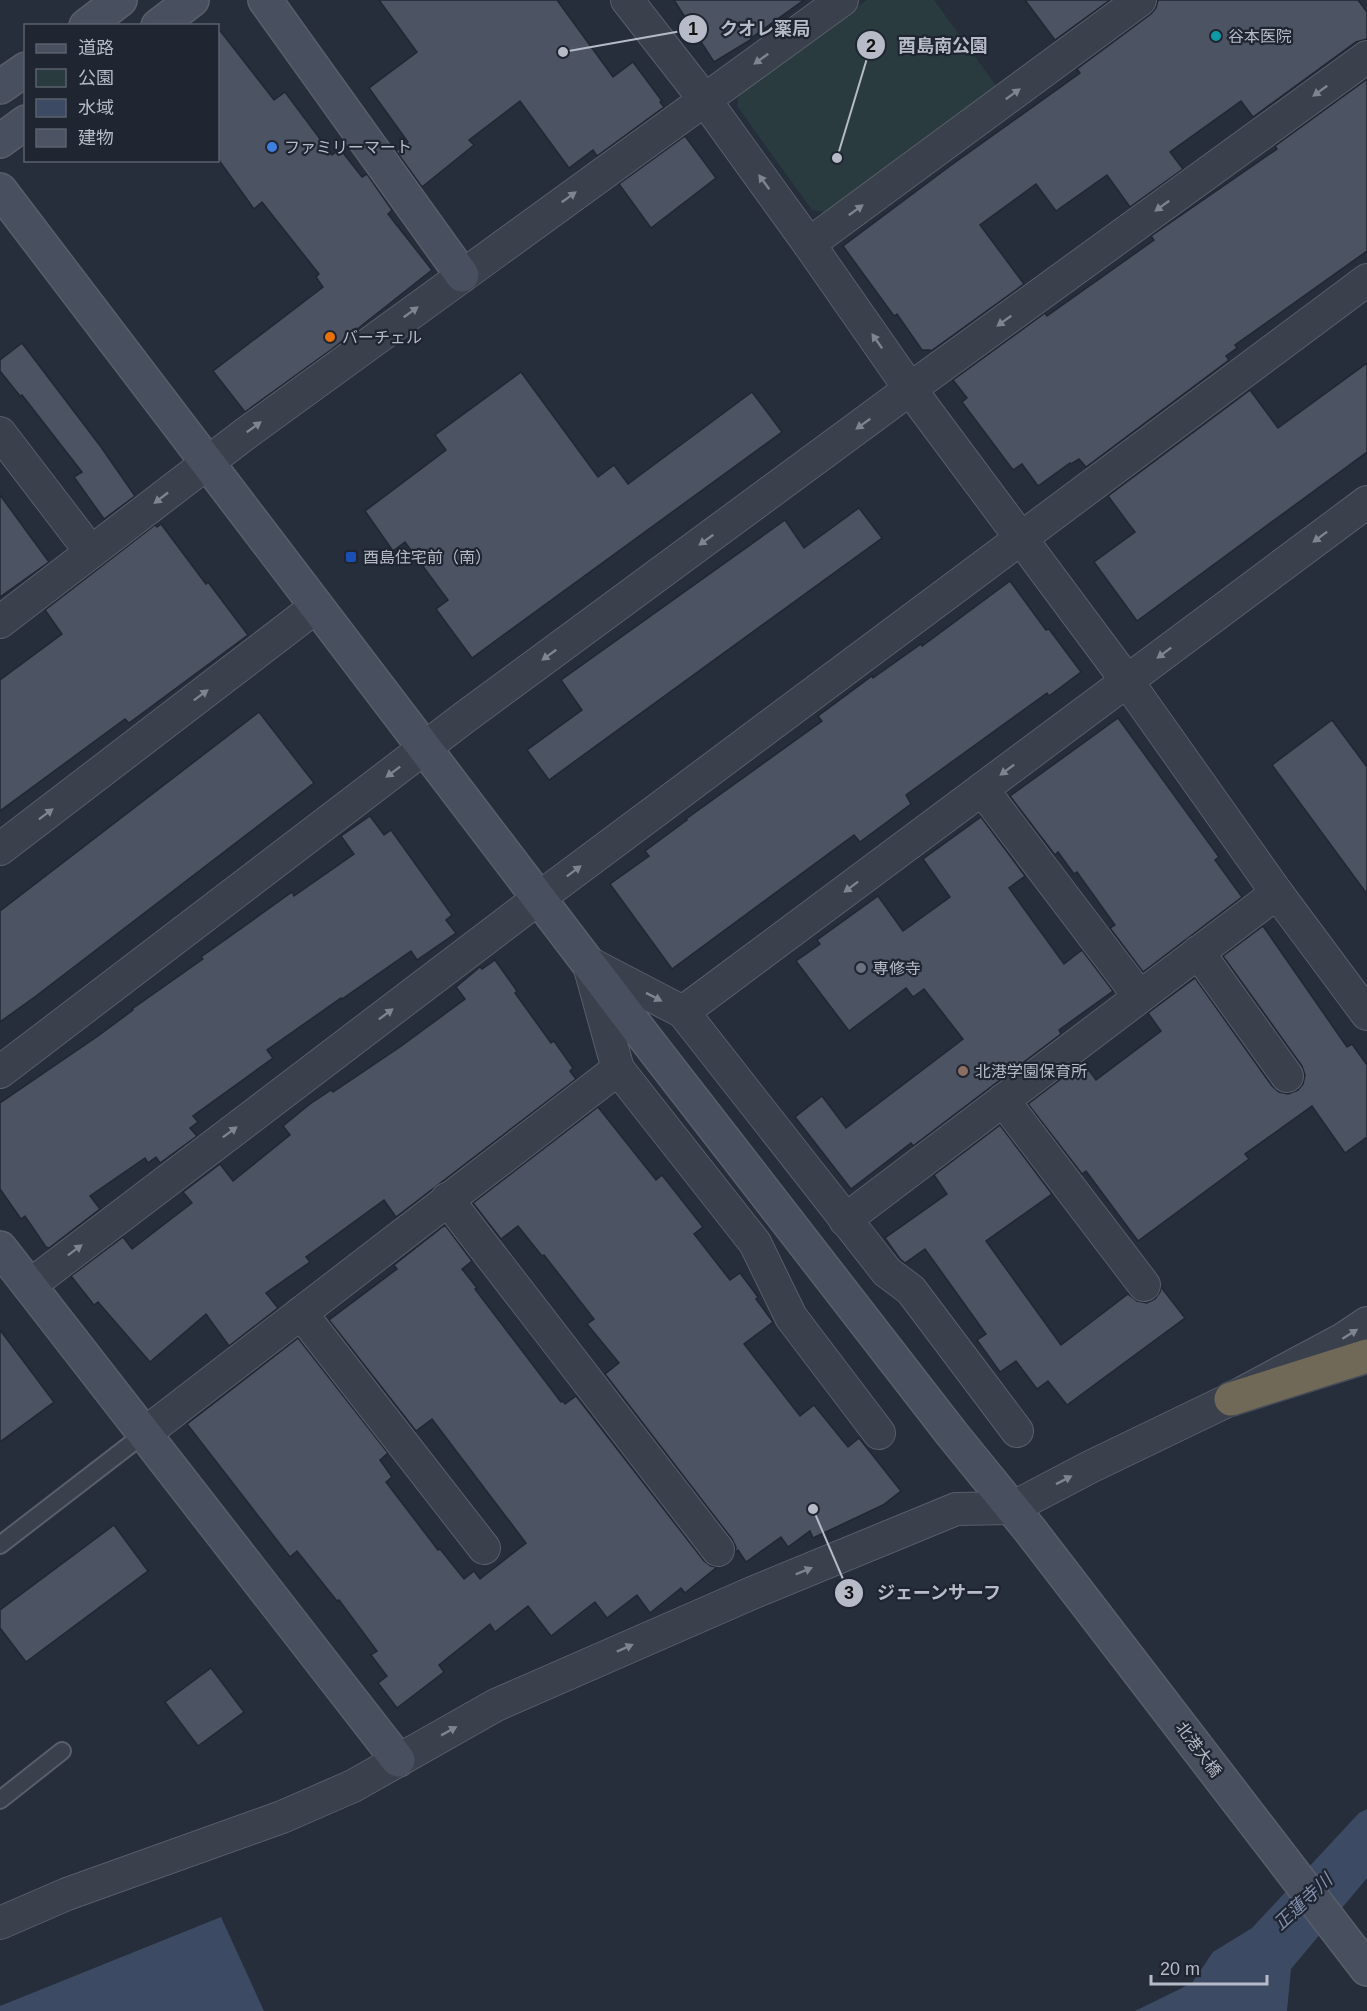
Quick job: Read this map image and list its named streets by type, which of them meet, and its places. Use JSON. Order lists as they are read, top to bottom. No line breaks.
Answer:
{"streets":{"street":["北港大橋"]},"water":["正蓮寺川"],"places":{"other":["谷本医院","クオレ薬局","ファミリーマート","酉島南公園","バーチェル","専修寺","北港学園保育所","ジェーンサーフ"],"transit":["酉島住宅前（南）"]},"legend":["道路","公園","水域","建物"],"scale_bar":"20 m"}
